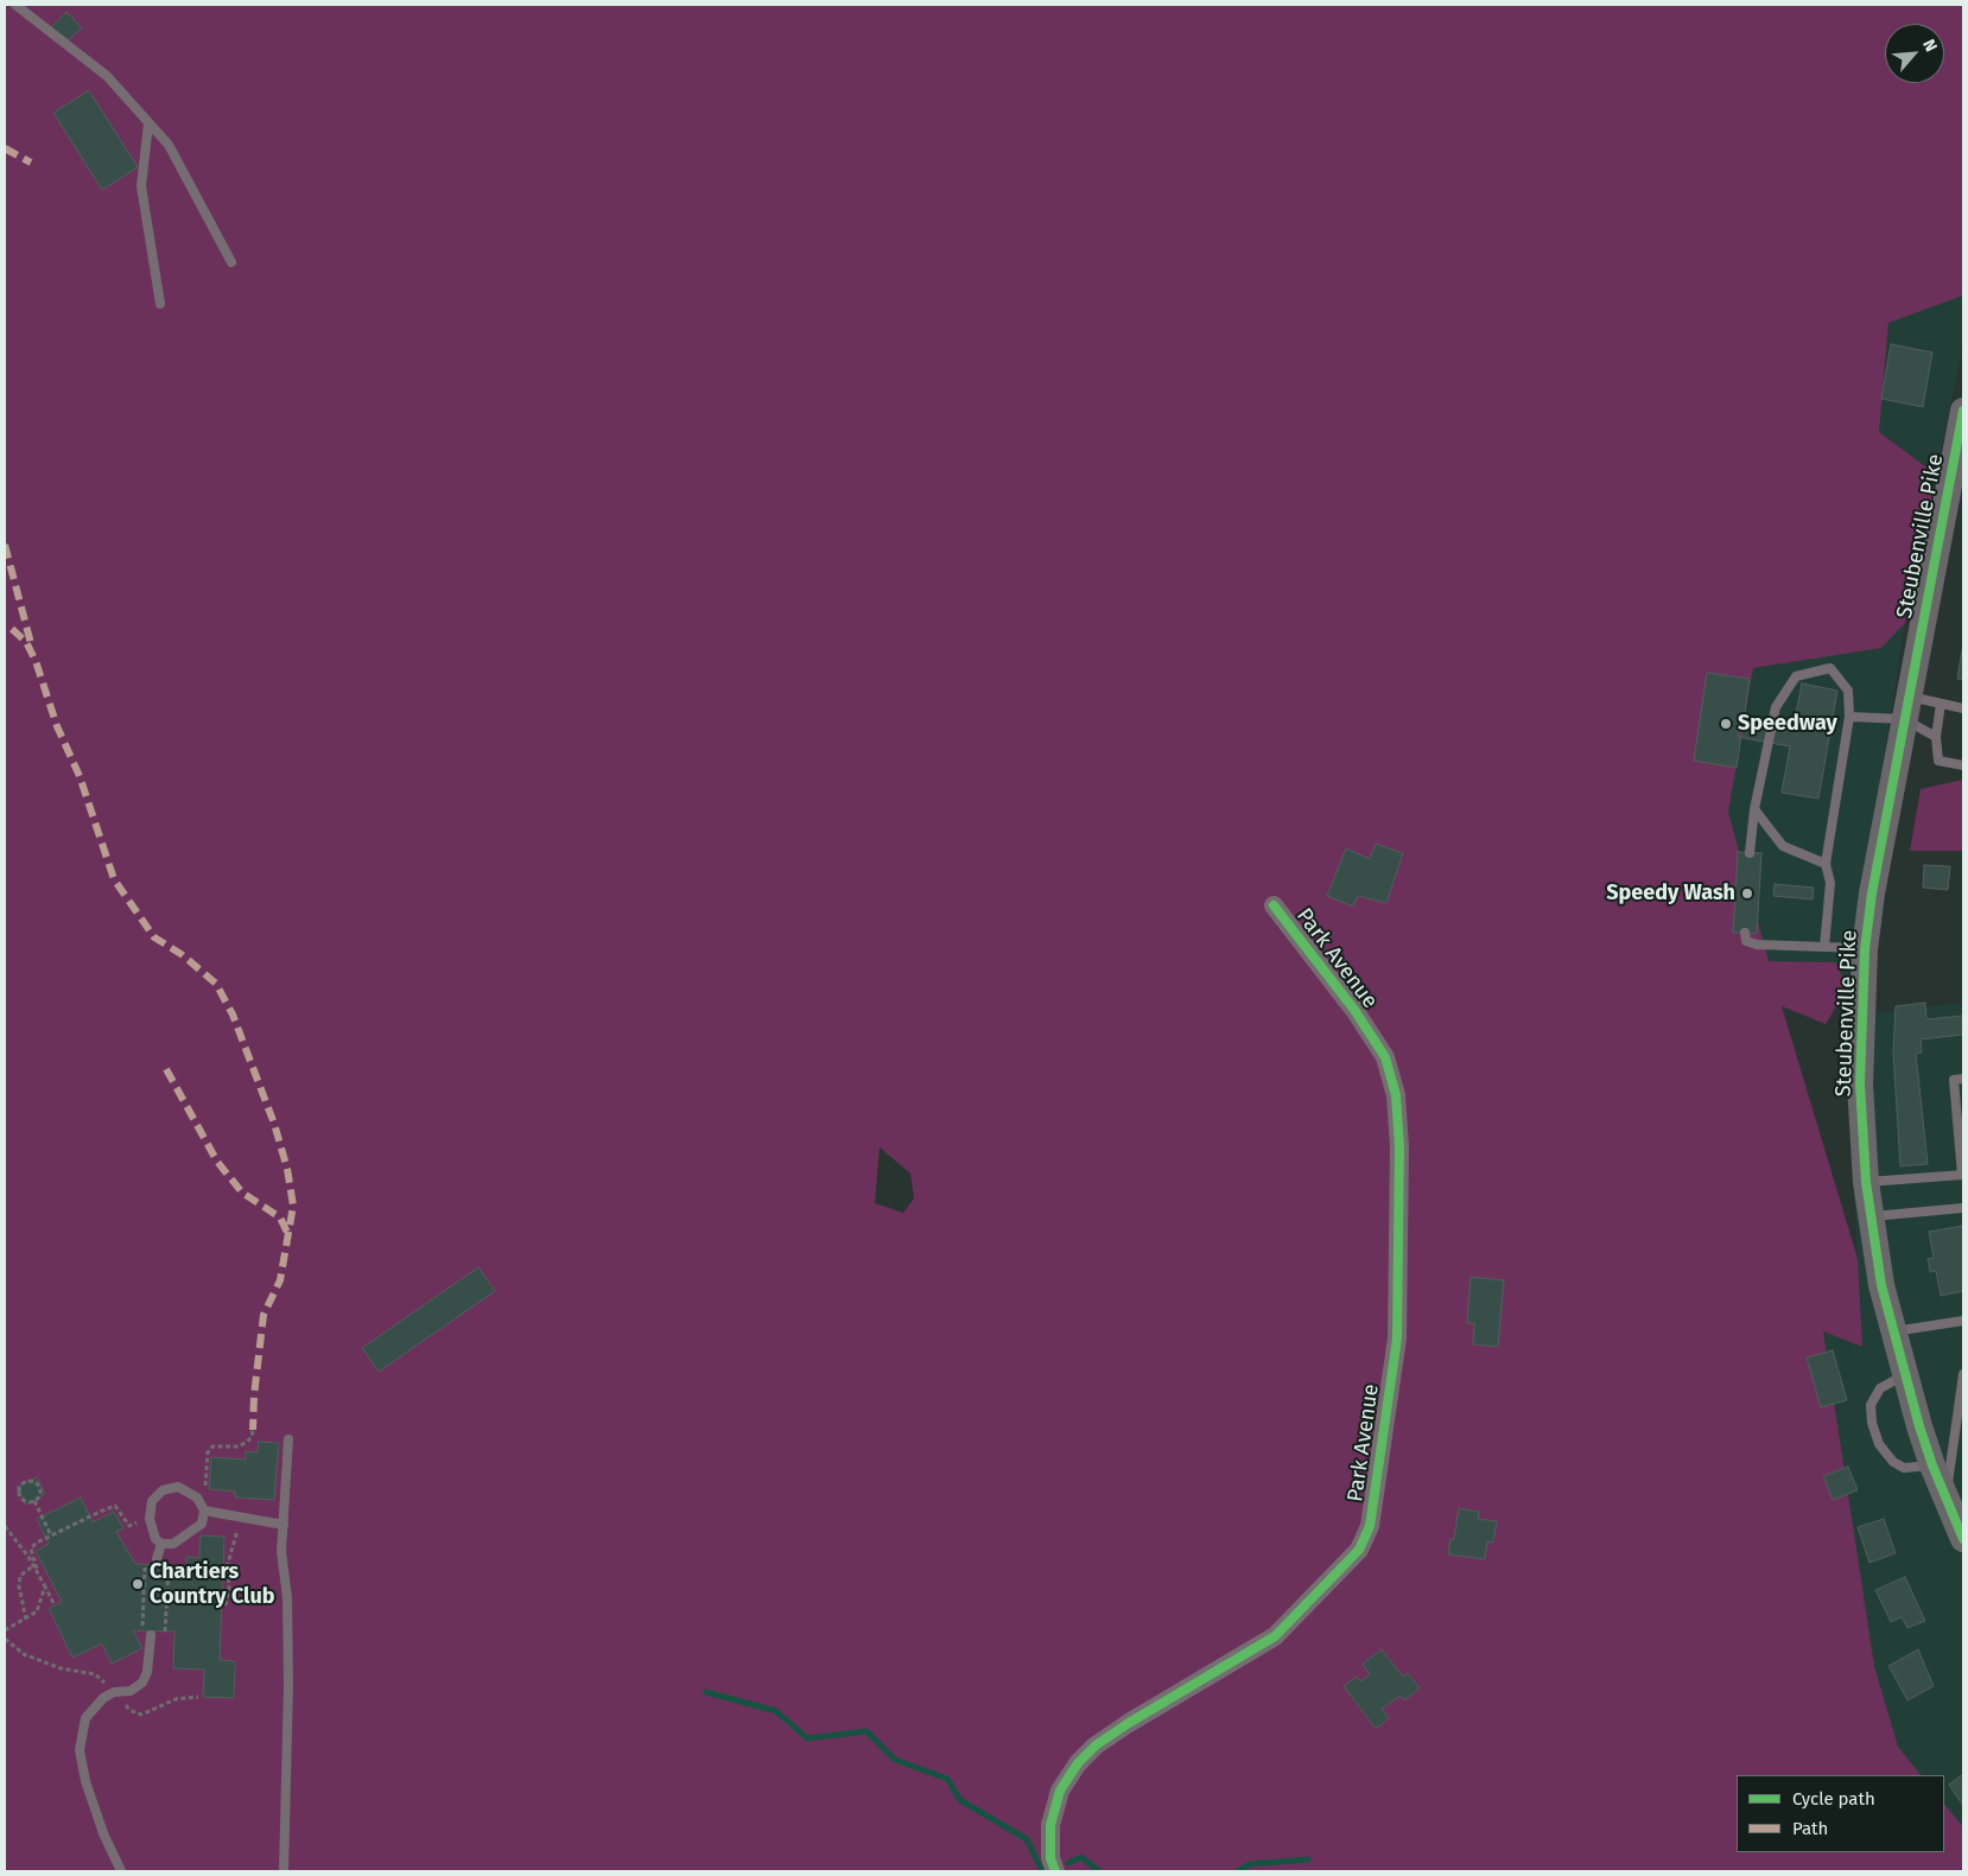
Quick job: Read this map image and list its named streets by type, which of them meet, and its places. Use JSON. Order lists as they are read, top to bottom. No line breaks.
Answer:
{"streets":{"main road":["Steubenville Pike"],"street":["Park Avenue"]},"places":["Speedway","Speedy Wash","Chartiers Country Club"],"legend":["Cycle path","Path"],"north":"top right"}
